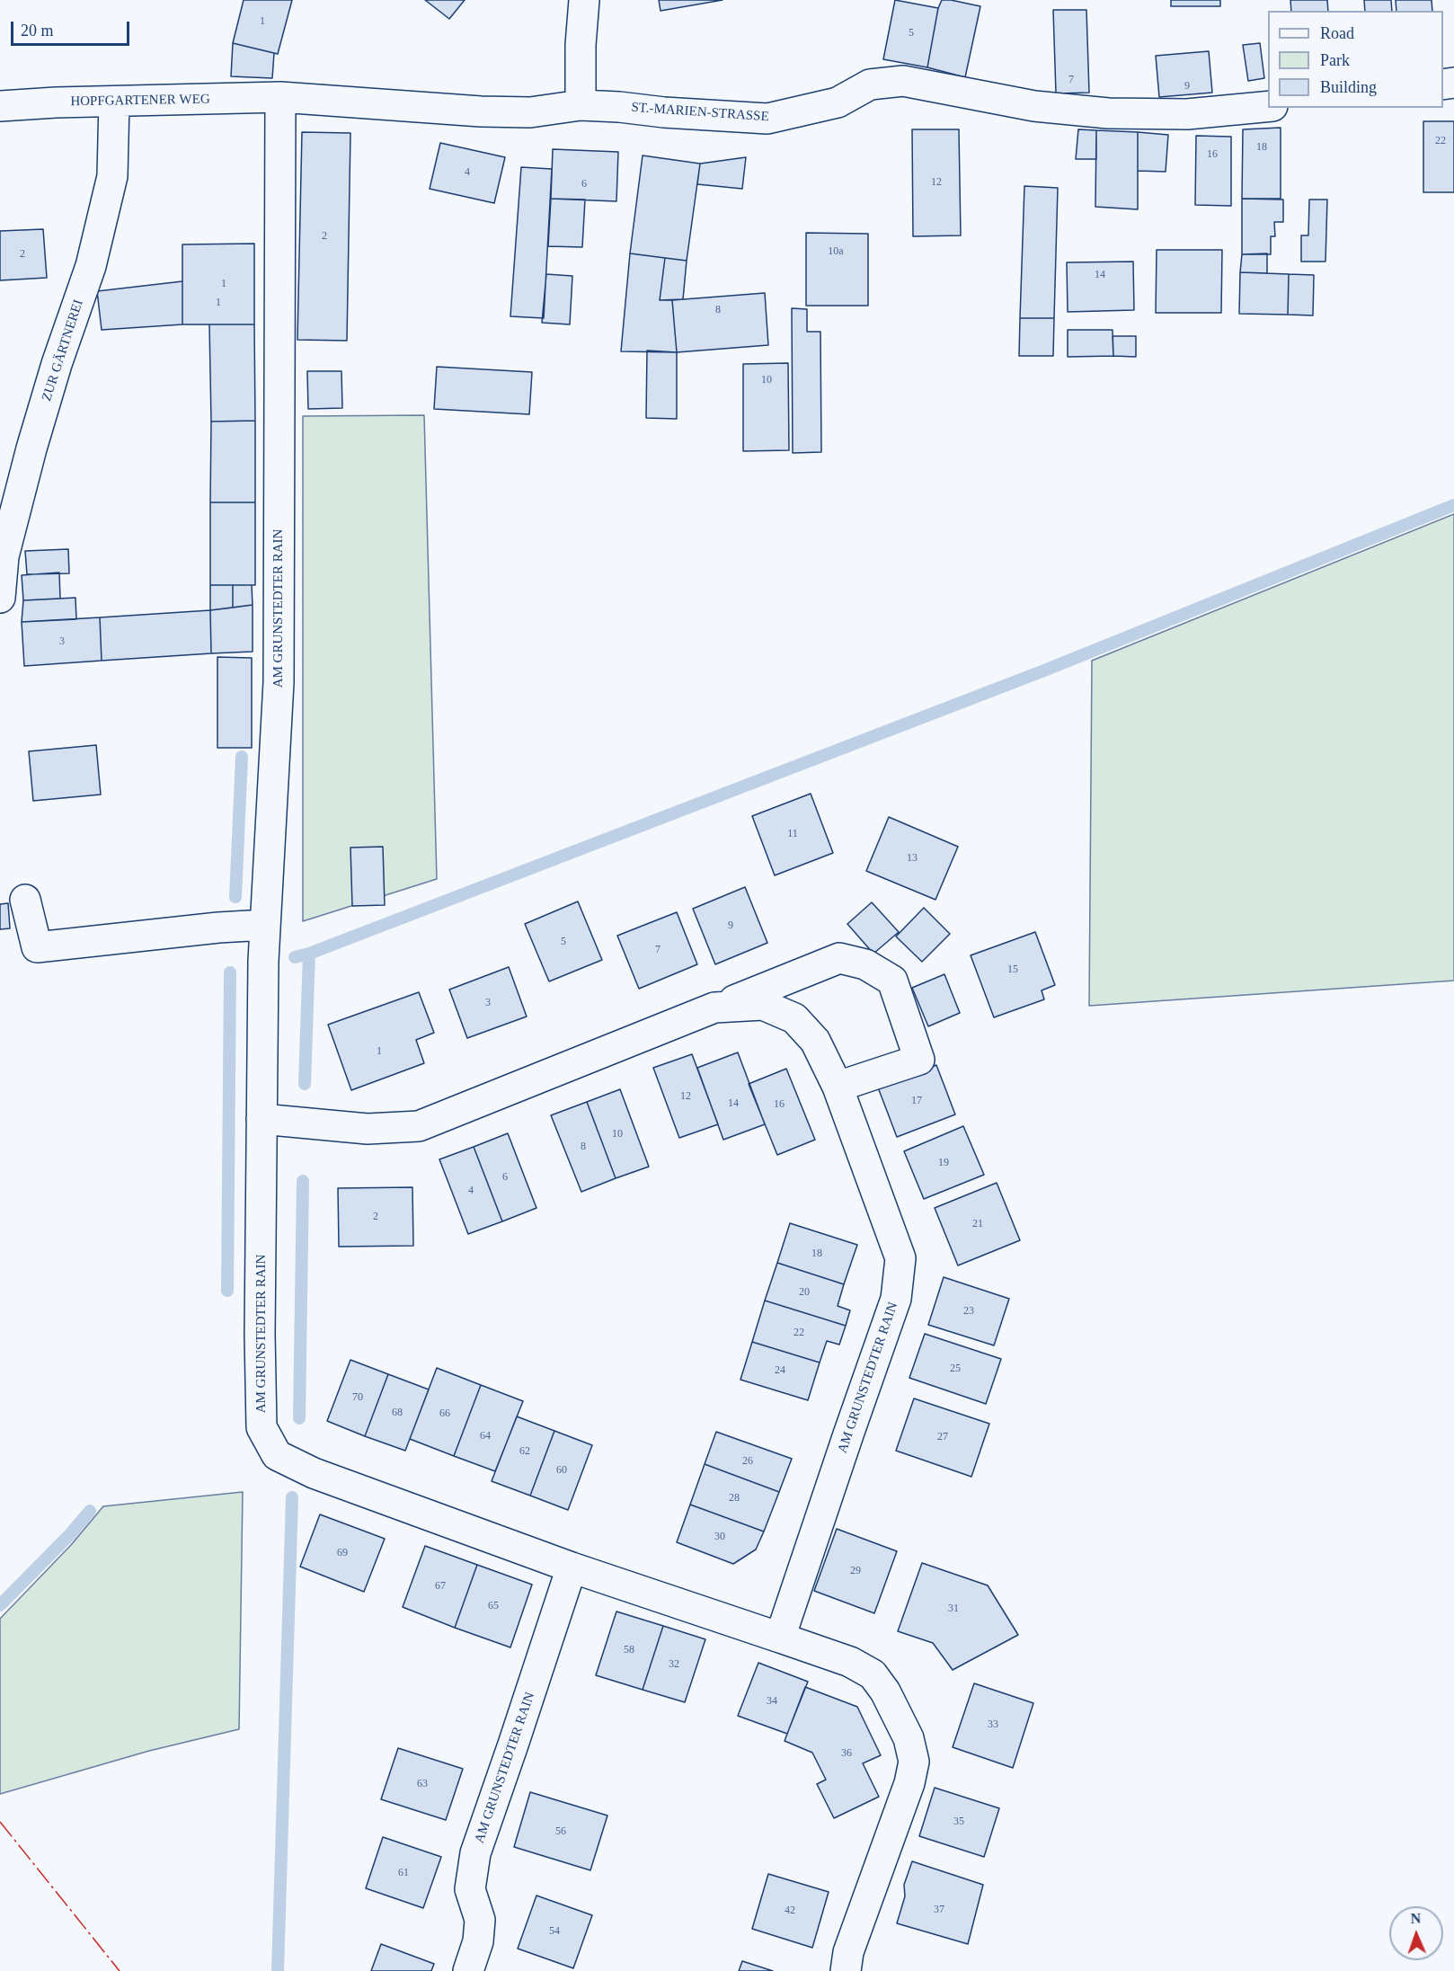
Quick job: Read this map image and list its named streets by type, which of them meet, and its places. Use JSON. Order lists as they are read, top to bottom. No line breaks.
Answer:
{"streets":{"street":["HOPFGARTENER WEG","ST.-MARIEN-STRASSE","ZUR GÄRTNEREI","AM GRUNSTEDTER RAIN"]},"crossings":[["HOPFGARTENER WEG","ST.-MARIEN-STRASSE"],["HOPFGARTENER WEG","ZUR GÄRTNEREI"],["HOPFGARTENER WEG","AM GRUNSTEDTER RAIN"],["ST.-MARIEN-STRASSE","AM GRUNSTEDTER RAIN"]],"house_numbers":["1","5","7","9","22","18","16","4","12","6","2","10a","2","14","1","1","8","10","3","11","13","9","5","7","15","3","1","12","17","14","16","10","8","19","6","4","2","21","18","20","23","22","25","24","70","68","66","64","27","62","26","60","28","30","69","29","67","65","31","58","32","34","33","36","63","35","56","61","37","42","54"],"legend":["Road","Park","Building"],"scale_bar":"20 m","north":"top"}
